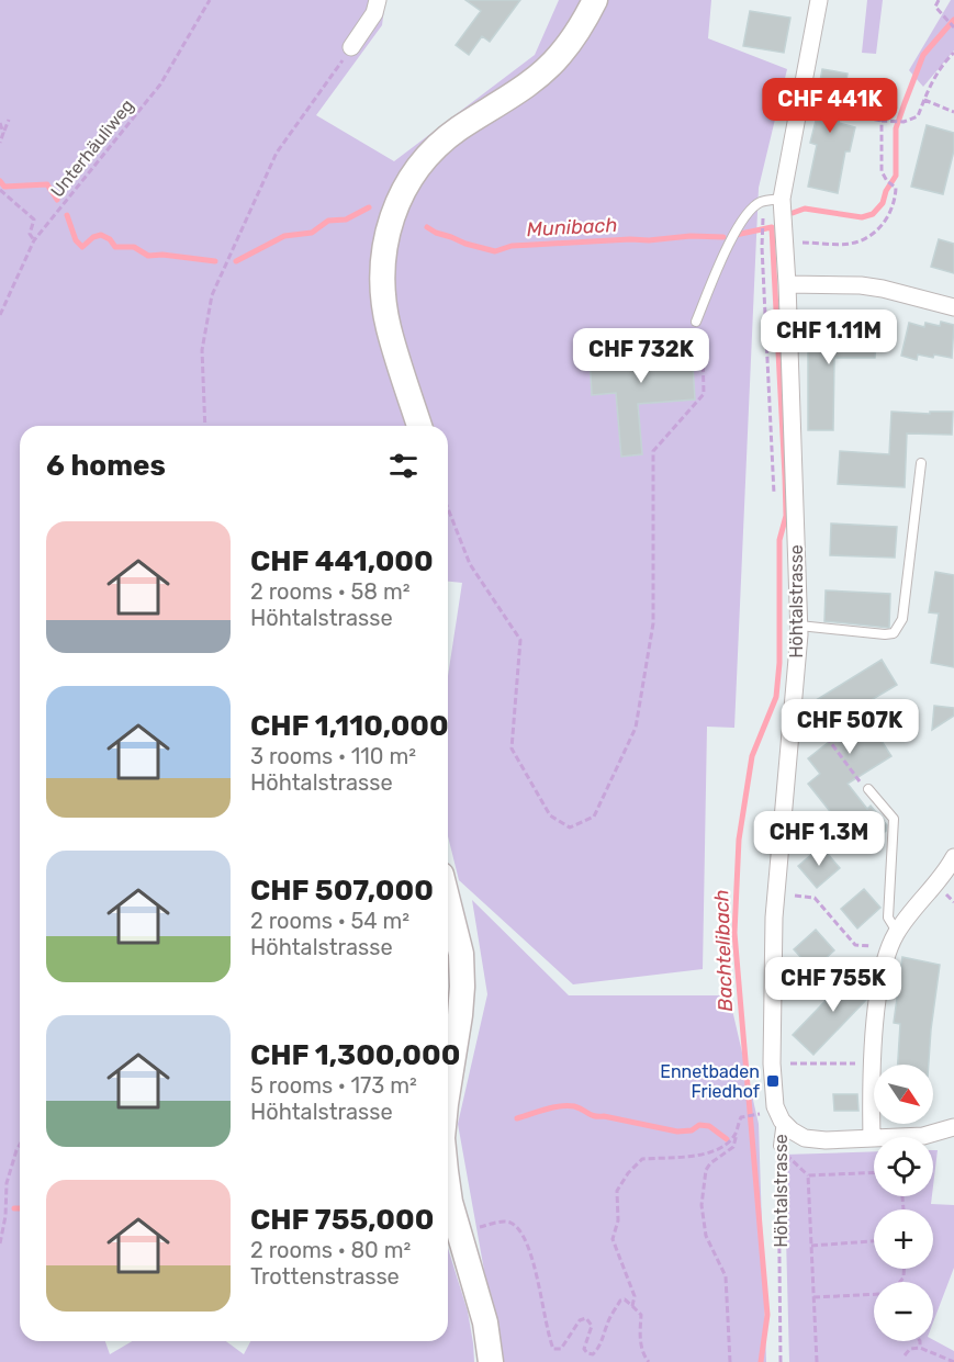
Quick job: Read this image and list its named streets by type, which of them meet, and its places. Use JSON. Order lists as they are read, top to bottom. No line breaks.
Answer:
{"streets":{"street":["Höhtalstrasse"],"path":["Unterhäuliweg"]},"water":["Munibach","Bachtelibach"],"places":{"transit":["Ennetbaden Friedhof"]},"north":"bottom right","page":{"price":["CHF 441K","CHF 1.11M","CHF 732K","CHF 507K","CHF 1.3M","CHF 755K"],"heading":"6 homes","list":[{"name":"CHF 441,000","note":"2 rooms · 58 m² · Höhtalstrasse"},{"name":"CHF 1,110,000","note":"3 rooms · 110 m² · Höhtalstrasse"},{"name":"CHF 507,000","note":"2 rooms · 54 m² · Höhtalstrasse"},{"name":"CHF 1,300,000","note":"5 rooms · 173 m² · Höhtalstrasse"},{"name":"CHF 755,000","note":"2 rooms · 80 m² · Trottenstrasse"}],"map_buttons":["+","−"]}}
